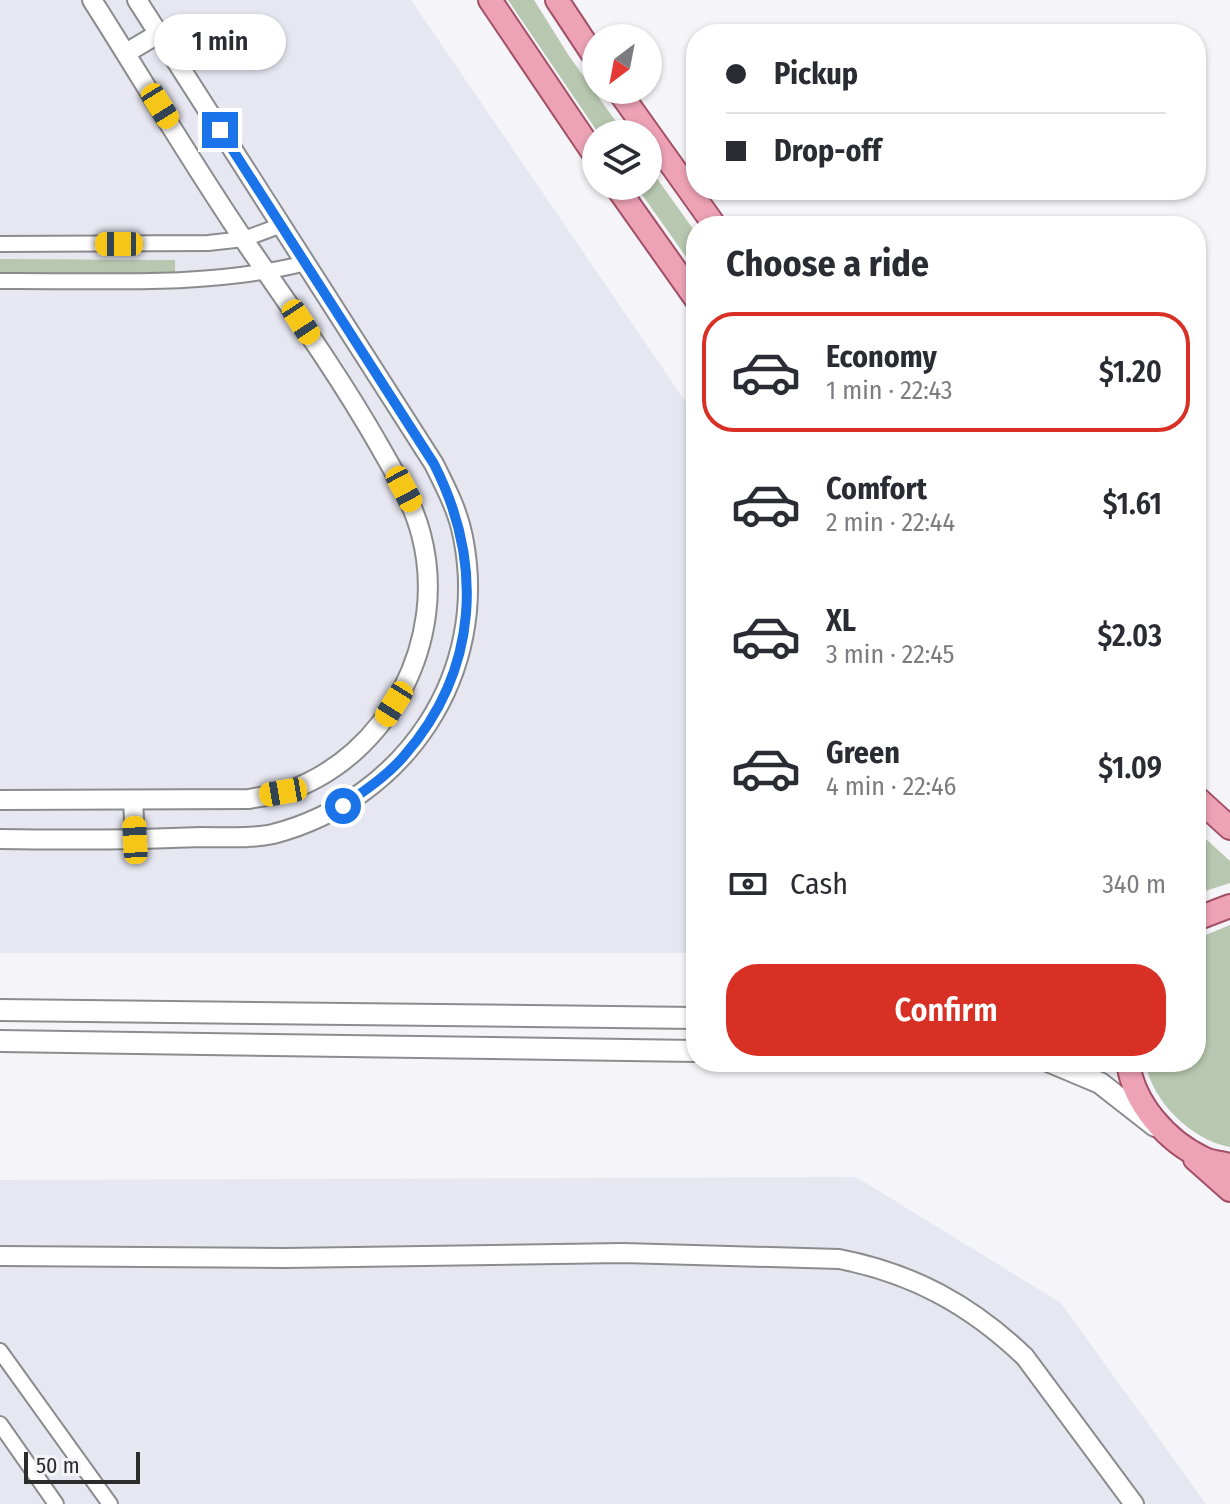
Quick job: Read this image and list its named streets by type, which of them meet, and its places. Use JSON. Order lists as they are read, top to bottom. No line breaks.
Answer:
{"scale_bar":"50 m","north":"bottom left","page":{"bubble":"1 min","banner":["Pickup","Drop-off"],"heading":"Choose a ride","list":[{"name":"Economy","note":"1 min · 22:43","value":"$1.20"},{"name":"Comfort","note":"2 min · 22:44","value":"$1.61"},{"name":"XL","note":"3 min · 22:45","value":"$2.03"},{"name":"Green","note":"4 min · 22:46","value":"$1.09"}],"pay":["Cash","340 m"],"buttons":"Confirm","scale":"50 m"}}
